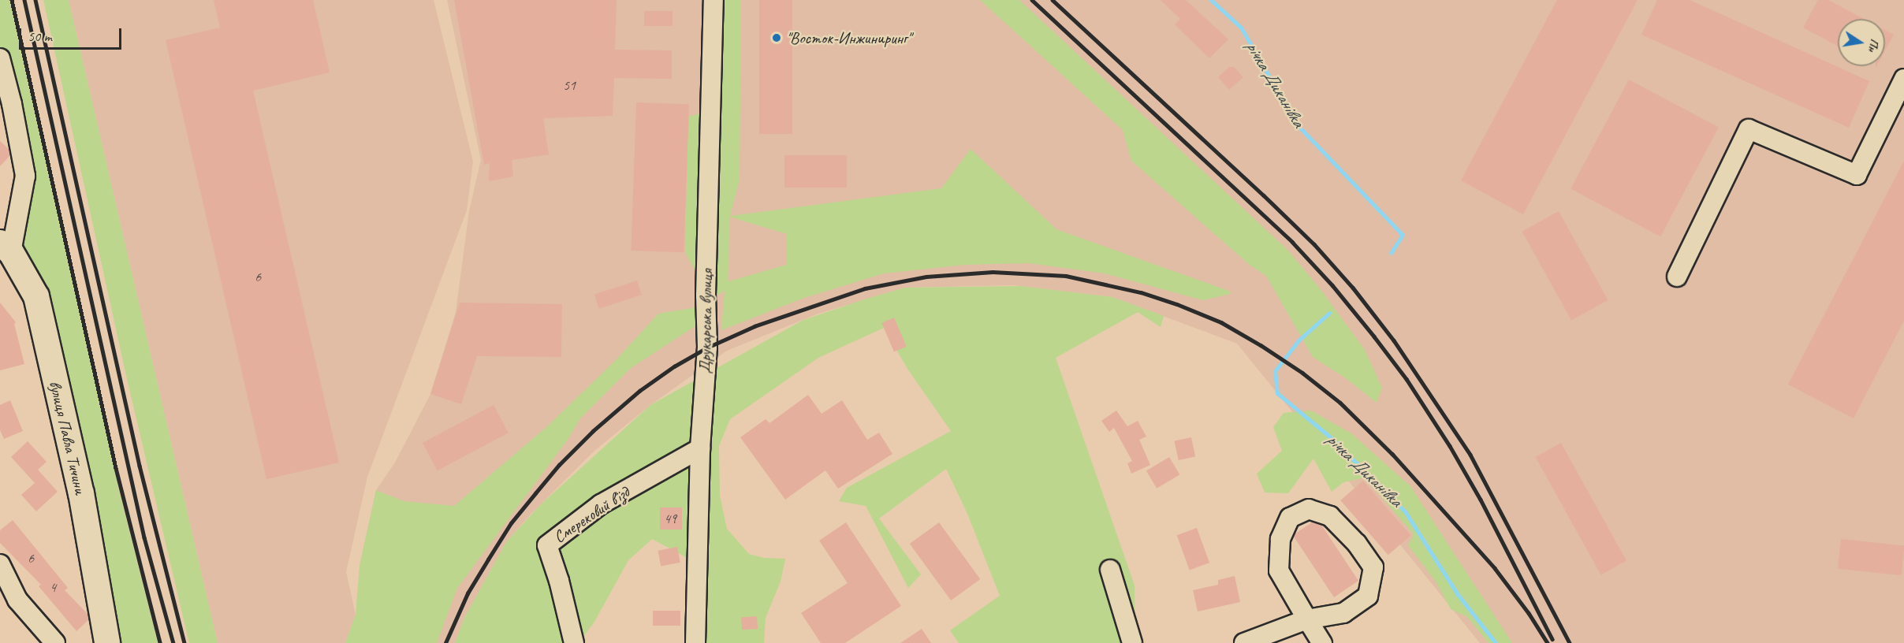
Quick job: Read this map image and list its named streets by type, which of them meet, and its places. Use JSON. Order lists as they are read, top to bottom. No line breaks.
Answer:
{"streets":{"main road":["вулиця Павла Тичини"],"street":["Друкарська вулиця","Смерековий в'їзд"]},"crossings":[["Друкарська вулиця","Смерековий в'їзд"]],"water":["річка Диканівка"],"places":["\"Восток-Инжиниринг\""],"house_numbers":["51","6","49","6","4"],"scale_bar":"50 m","north":"right"}
